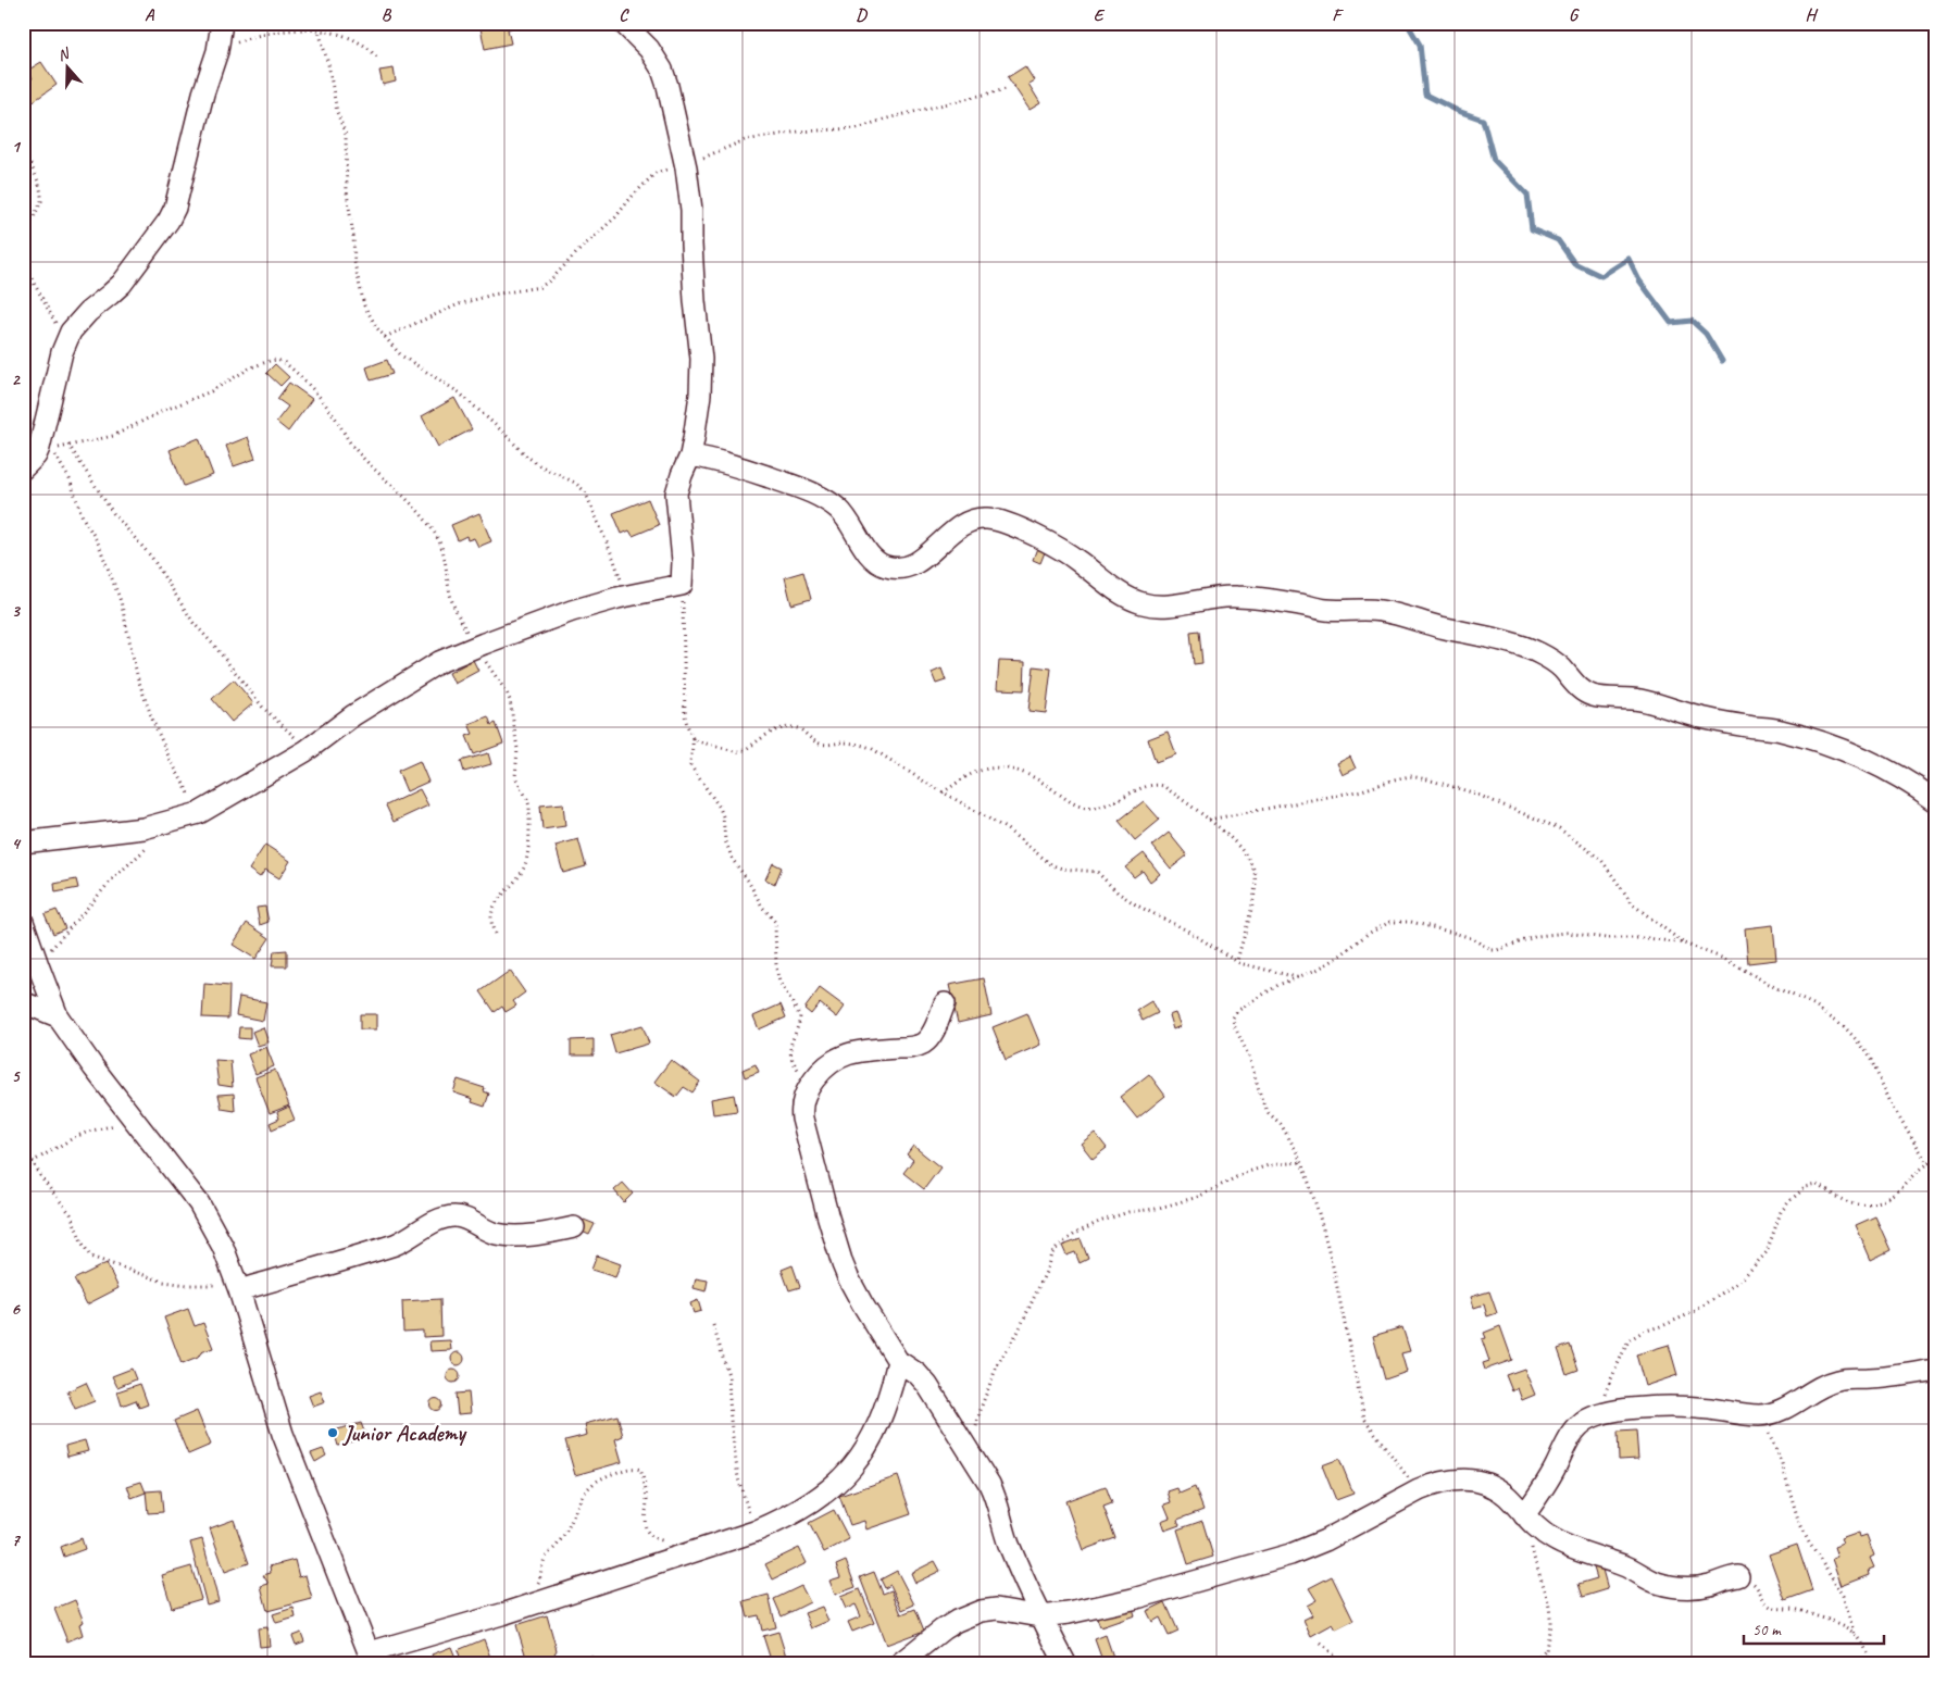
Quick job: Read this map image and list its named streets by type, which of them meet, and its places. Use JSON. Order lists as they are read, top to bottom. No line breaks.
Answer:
{"places":["Junior Academy"],"scale_bar":"50 m","north":"top","grid":{"columns":["A","B","C","D","E","F","G","H"],"rows":["1","2","3","4","5","6","7"]}}
